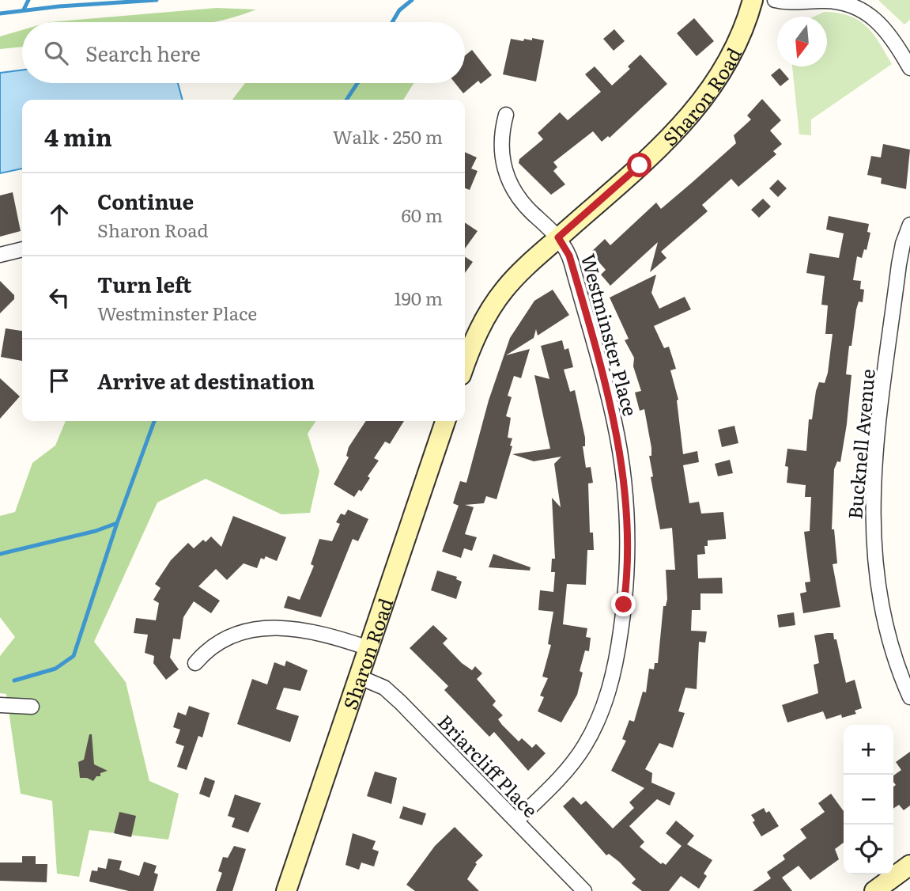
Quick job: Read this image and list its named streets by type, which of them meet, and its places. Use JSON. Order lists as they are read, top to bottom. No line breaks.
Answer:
{"streets":{"street":["Sharon Road","Westminster Place","Bucknell Avenue","Briarcliff Place"]},"crossings":[["Sharon Road","Westminster Place"],["Sharon Road","Briarcliff Place"],["Westminster Place","Briarcliff Place"]],"north":"bottom","page":{"search":"Search here","heading":["4 min","Walk · 250 m"],"list":[["Continue","Sharon Road","60 m"],["Turn left","Westminster Place","190 m"],"Arrive at destination"],"map_buttons":["+","−"]}}
